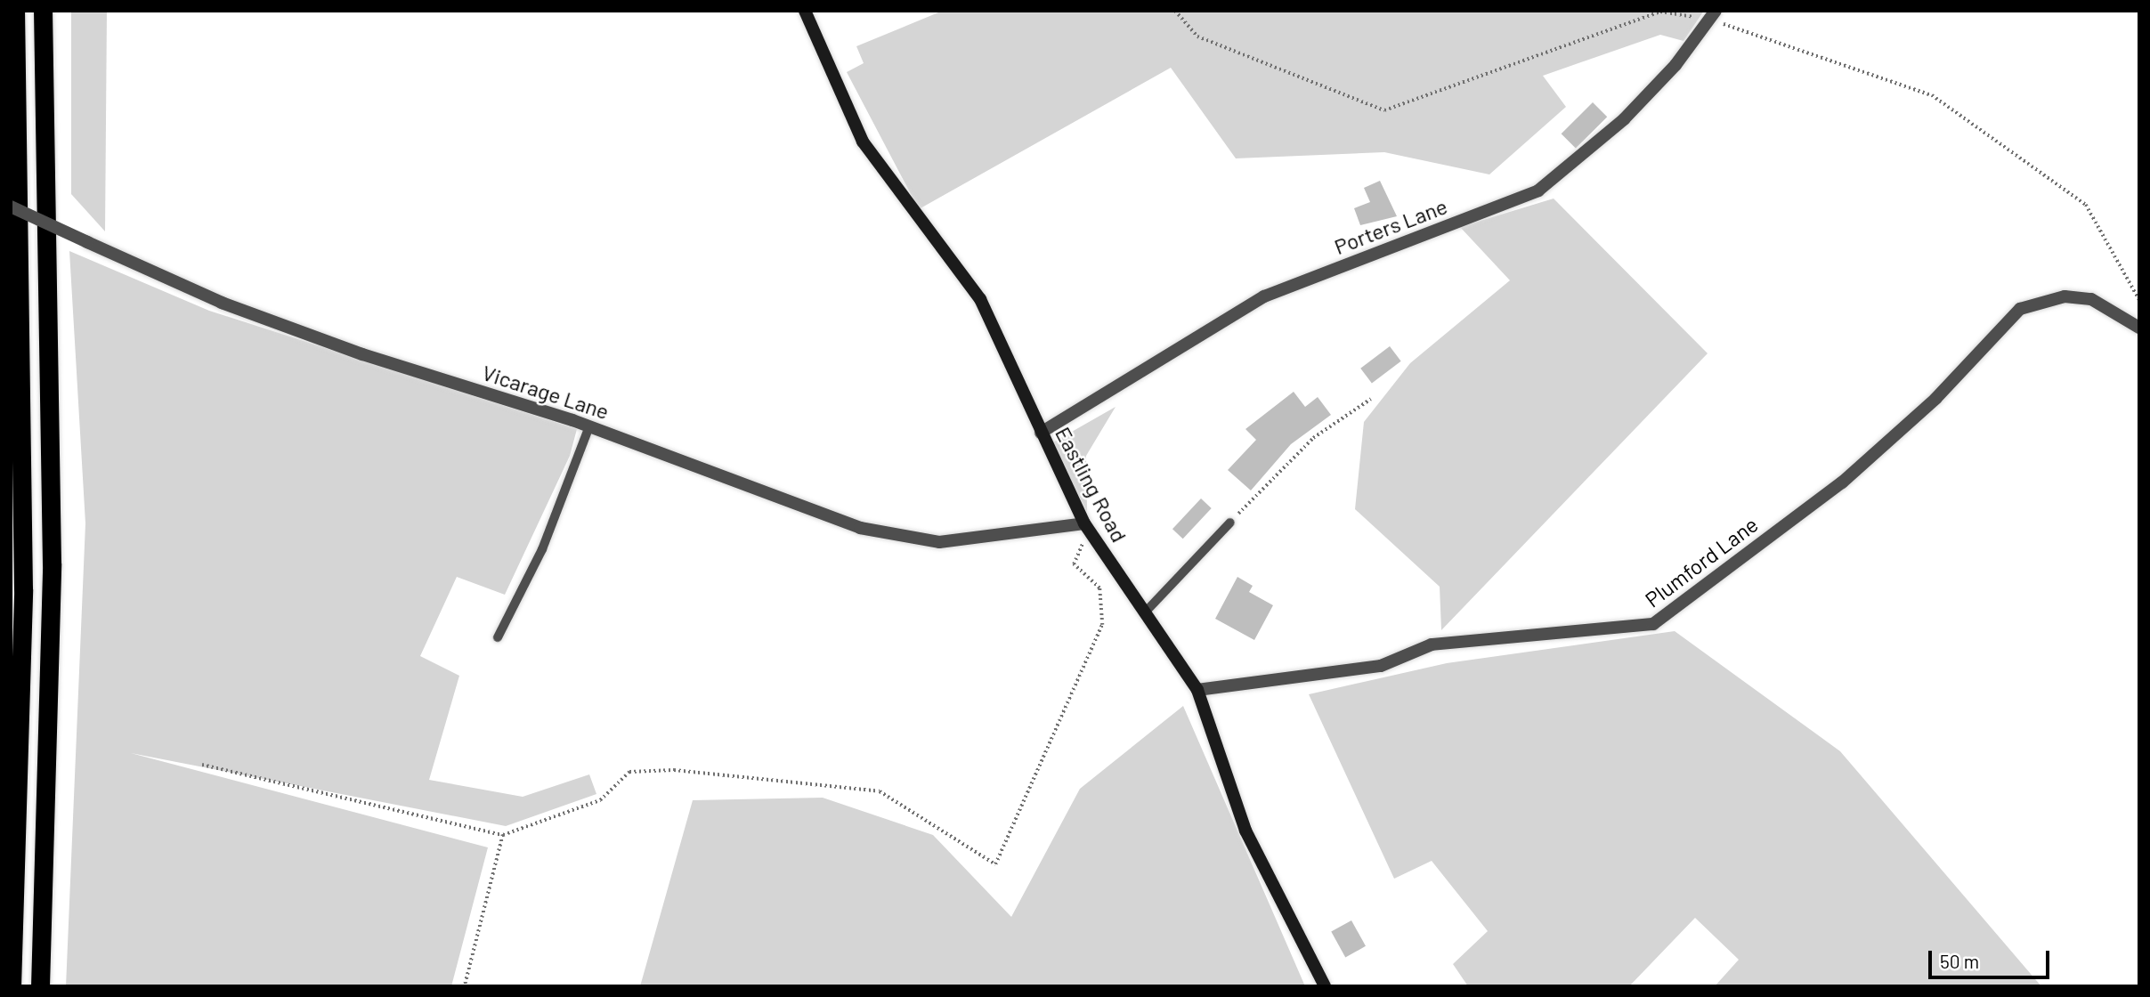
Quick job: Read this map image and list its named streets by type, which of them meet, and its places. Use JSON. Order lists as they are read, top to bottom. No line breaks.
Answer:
{"streets":{"street":["Porters Lane","Vicarage Lane","Eastling Road","Plumford Lane"]},"crossings":[["Porters Lane","Eastling Road"],["Vicarage Lane","Eastling Road"],["Eastling Road","Plumford Lane"]],"scale_bar":"50 m"}
